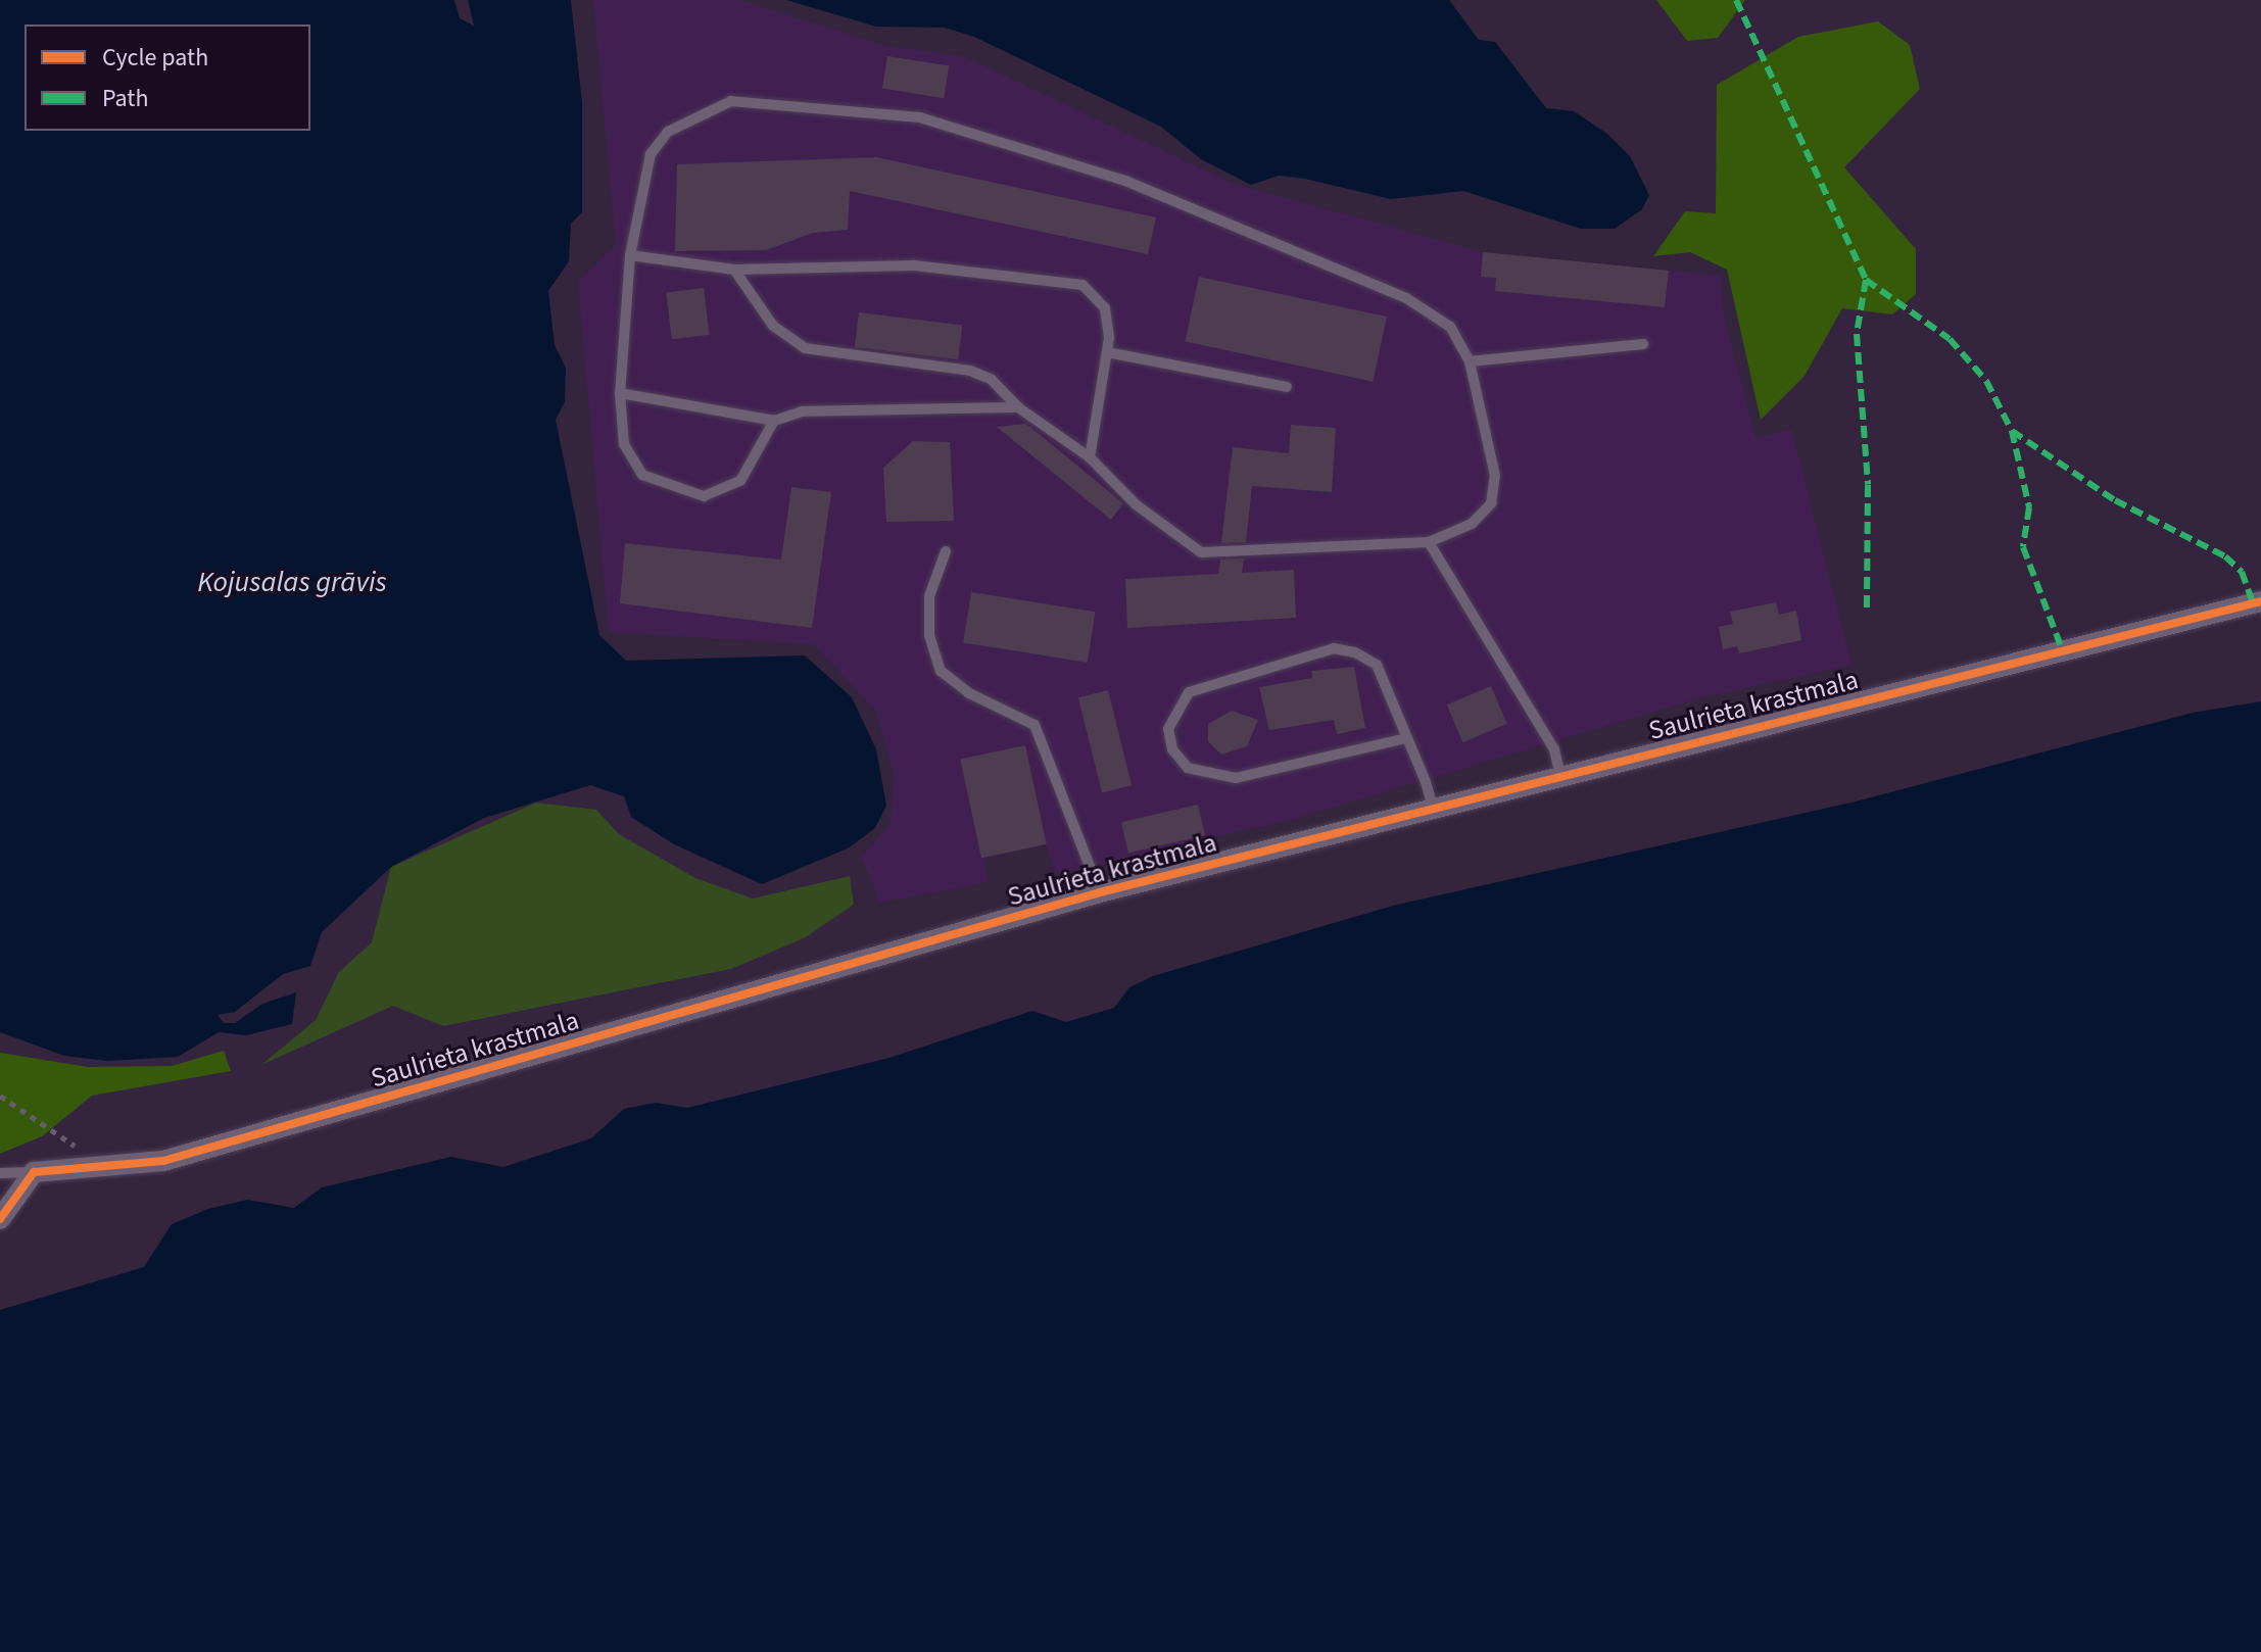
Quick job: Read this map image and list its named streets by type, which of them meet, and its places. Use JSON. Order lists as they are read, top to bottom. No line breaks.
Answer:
{"streets":{"street":["Saulrieta krastmala"]},"water":["Kojusalas grāvis"],"legend":["Cycle path","Path"]}
